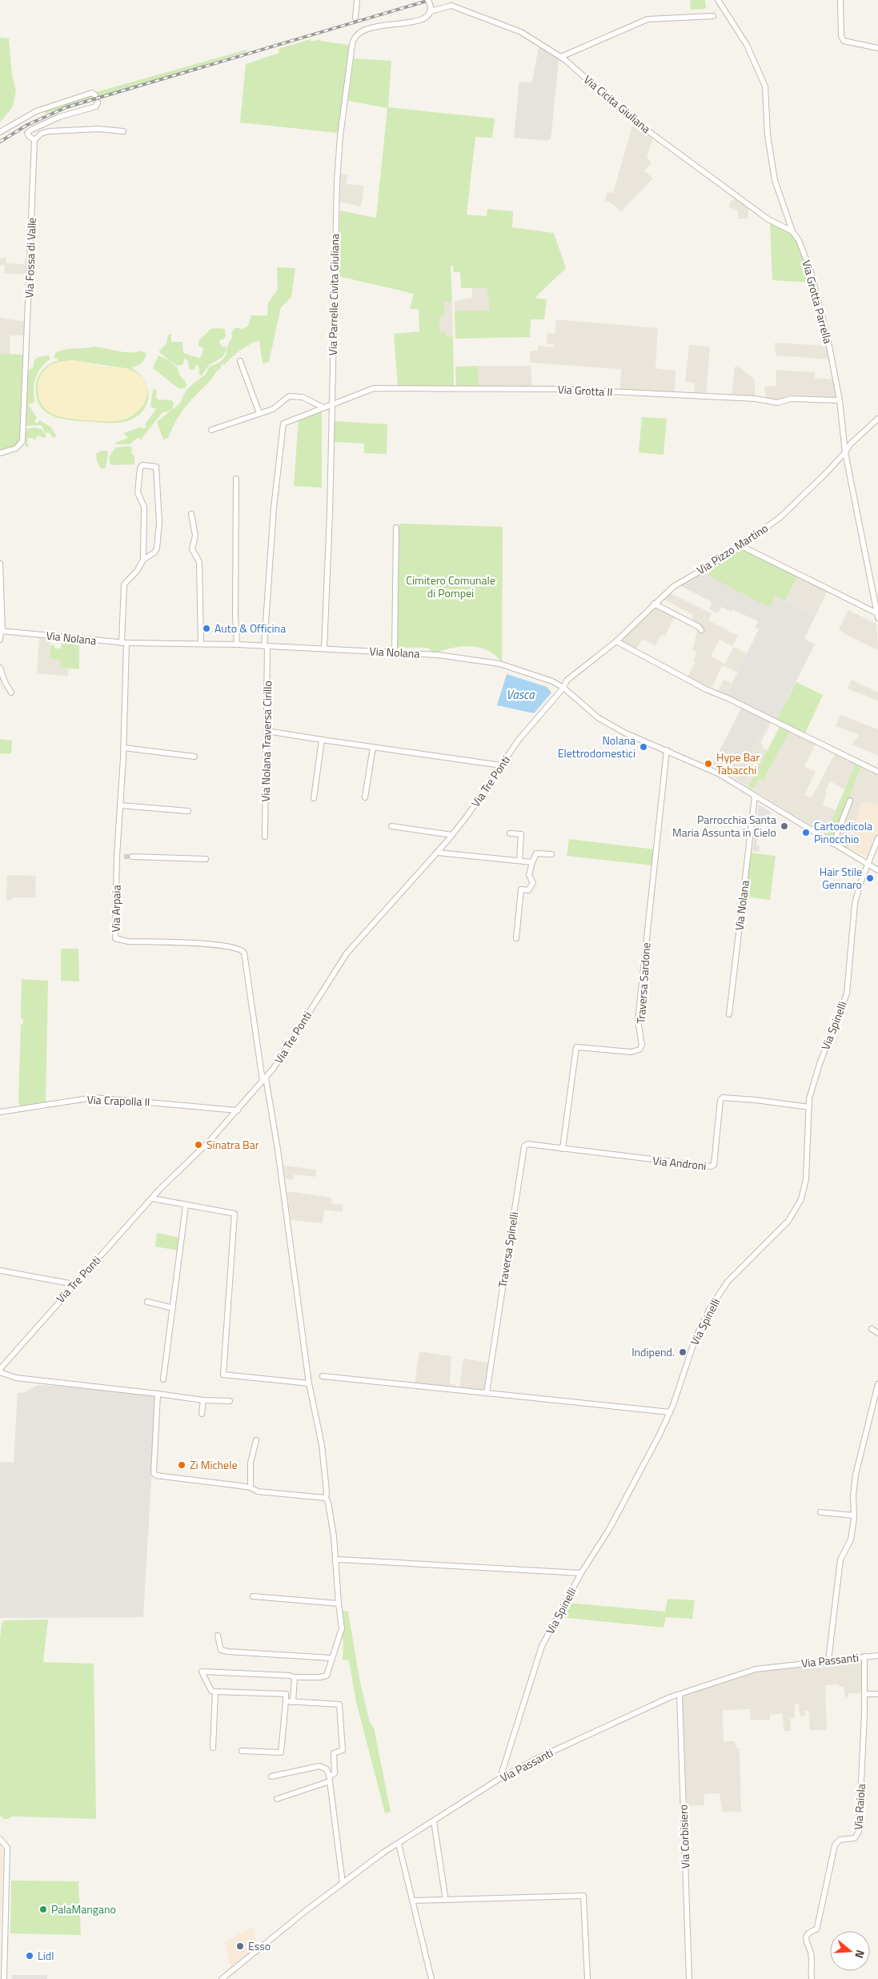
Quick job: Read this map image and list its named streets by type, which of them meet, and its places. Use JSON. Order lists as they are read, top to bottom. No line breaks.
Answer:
{"streets":{"street":["Via Cicita Giuliana","Via Fossa di Valle","Via Parrelle Civita Giuliana","Via Grotta Parrella","Via Grotta II","Via Pizzo Martino","Via Nolana","Via Nolana Traversa Cirillo","Via Tre Ponti","Via Arpaia","Traversa Sardone","Via Spinelli","Via Crapolla II","Via Androni","Traversa Spinelli","Via Passanti","Via Raiola","Via Corbisiero"]},"crossings":[["Via Cicita Giuliana","Via Parrelle Civita Giuliana"],["Via Cicita Giuliana","Via Grotta Parrella"],["Via Parrelle Civita Giuliana","Via Grotta II"],["Via Parrelle Civita Giuliana","Via Nolana"],["Via Grotta Parrella","Via Grotta II"],["Via Grotta Parrella","Via Pizzo Martino"],["Via Grotta II","Via Nolana Traversa Cirillo"],["Via Pizzo Martino","Via Nolana"],["Via Pizzo Martino","Via Tre Ponti"],["Via Nolana","Via Nolana Traversa Cirillo"],["Via Nolana","Via Tre Ponti"],["Via Nolana","Via Arpaia"],["Via Nolana","Traversa Sardone"],["Via Nolana","Via Spinelli"],["Via Tre Ponti","Via Arpaia"],["Via Tre Ponti","Via Crapolla II"],["Traversa Sardone","Via Androni"],["Traversa Sardone","Traversa Spinelli"],["Via Spinelli","Via Androni"],["Via Spinelli","Via Passanti"],["Via Androni","Traversa Spinelli"],["Via Passanti","Via Raiola"],["Via Passanti","Via Corbisiero"]],"water":["Vasca"],"parks":["Cimitero Comunale di Pompei"],"places":["Auto & Officina","Nolana Elettrodomestici","Hype Bar Tabacchi","Parrocchia Santa Maria Assunta in Cielo","Cartoedicola Pinocchio","Hair Stile Gennaro","Sinatra Bar","Indipend.","Zi Michele","PalaMangano","Esso","Lidl"],"north":"right"}
